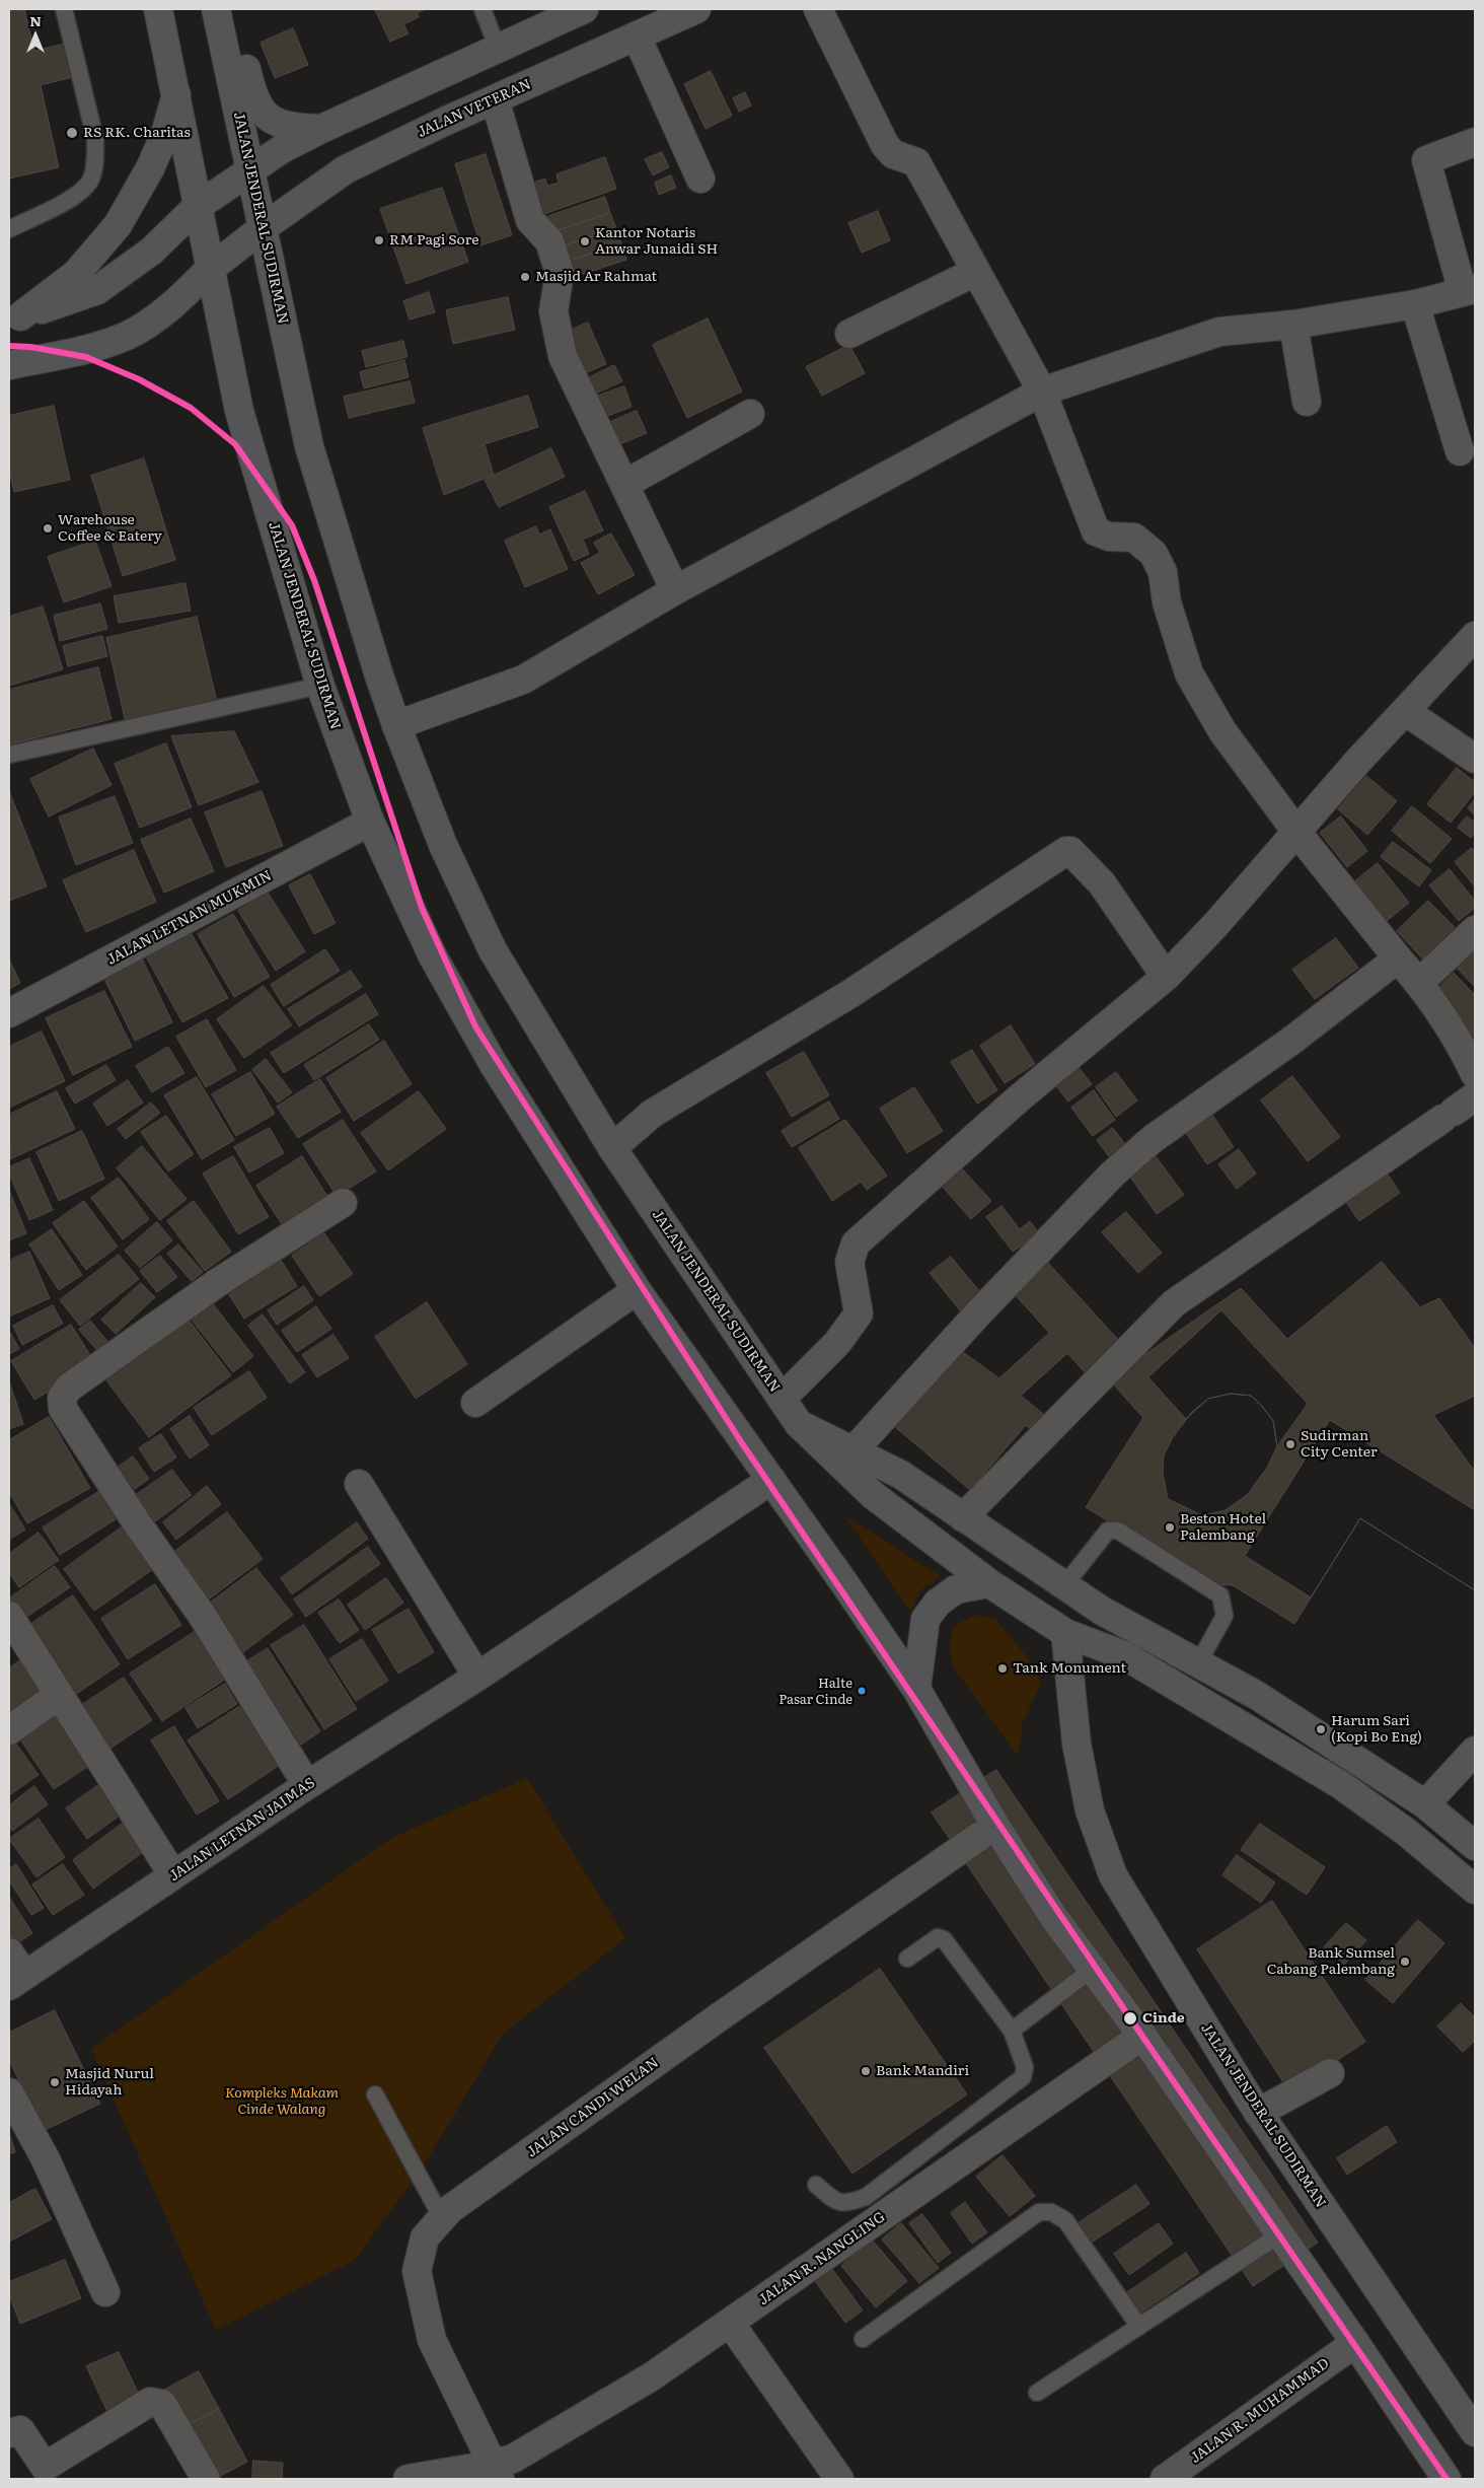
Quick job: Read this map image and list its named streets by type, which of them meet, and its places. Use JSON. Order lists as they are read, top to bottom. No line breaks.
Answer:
{"streets":{"highway":["JALAN VETERAN","JALAN JENDERAL SUDIRMAN"],"street":["JALAN LETNAN MUKMIN","JALAN LETNAN JAIMAS","JALAN CANDI WELAN","JALAN R. NANGLING","JALAN R. MUHAMMAD"]},"crossings":[["JALAN VETERAN","JALAN JENDERAL SUDIRMAN"],["JALAN JENDERAL SUDIRMAN","JALAN LETNAN MUKMIN"],["JALAN JENDERAL SUDIRMAN","JALAN LETNAN JAIMAS"],["JALAN JENDERAL SUDIRMAN","JALAN R. NANGLING"],["JALAN JENDERAL SUDIRMAN","JALAN R. MUHAMMAD"],["JALAN CANDI WELAN","JALAN R. NANGLING"]],"parks":["Kompleks Makam Cinde Walang"],"places":["RS RK. Charitas","RM Pagi Sore","Kantor Notaris Anwar Junaidi SH","Masjid Ar Rahmat","Warehouse Coffee & Eatery","Sudirman City Center","Beston Hotel Palembang","Tank Monument","Halte Pasar Cinde","Harum Sari (Kopi Bo Eng)","Bank Sumsel Cabang Palembang","Cinde","Bank Mandiri","Masjid Nurul Hidayah"],"north":"top"}
